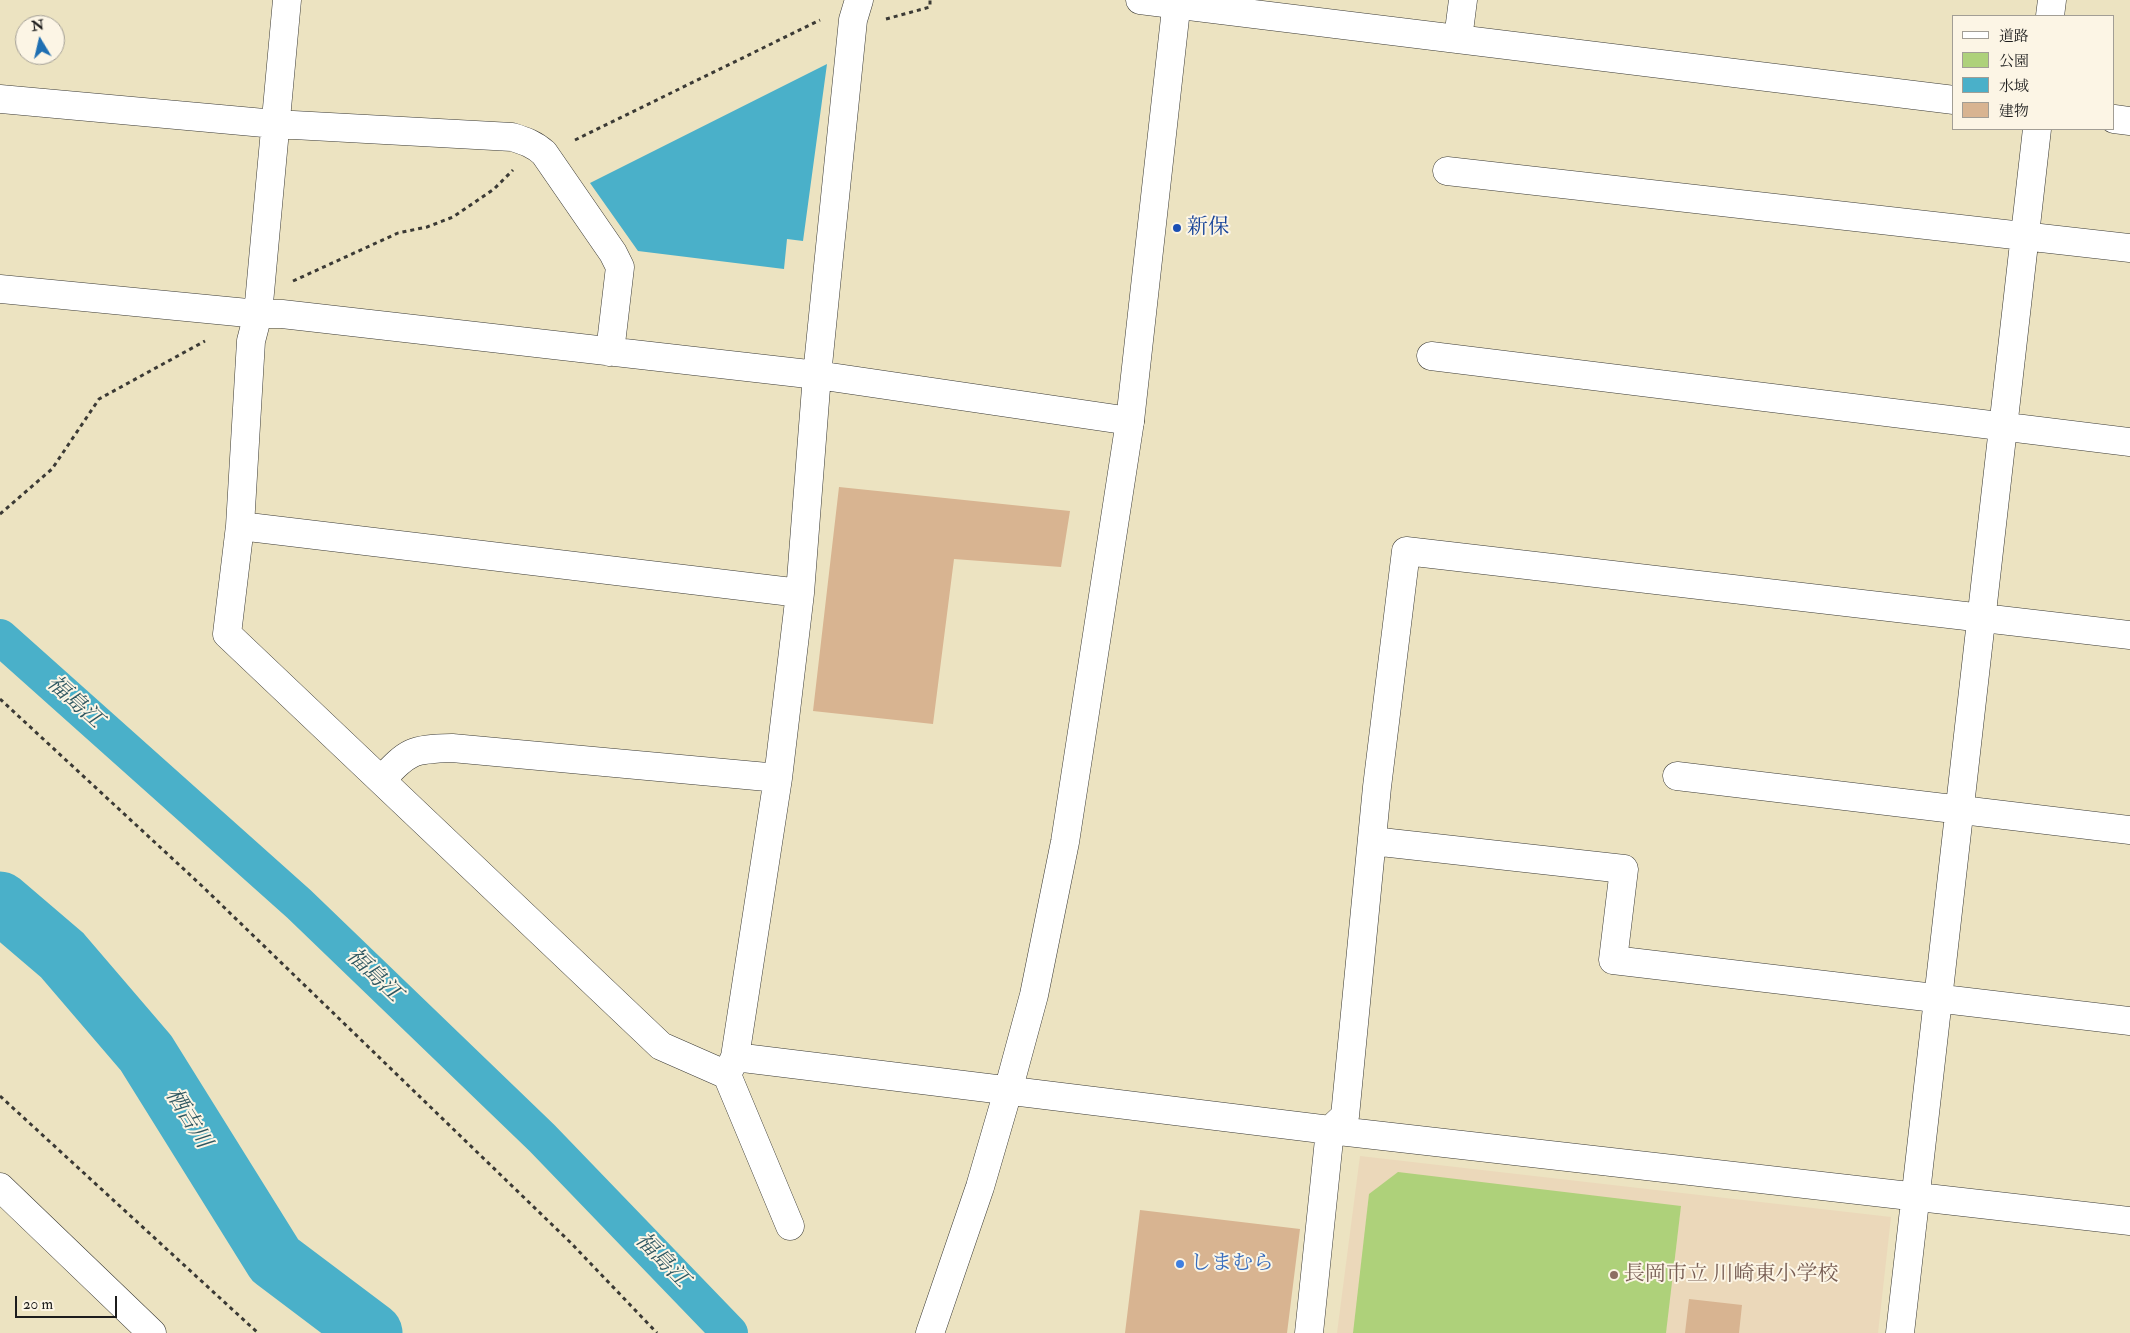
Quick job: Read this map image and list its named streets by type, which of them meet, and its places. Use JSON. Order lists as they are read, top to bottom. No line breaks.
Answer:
{"water":["福島江","栖吉川"],"places":["新保","しまむら","長岡市立 川崎東小学校"],"legend":["道路","公園","水域","建物"],"scale_bar":"20 m","north":"top"}
